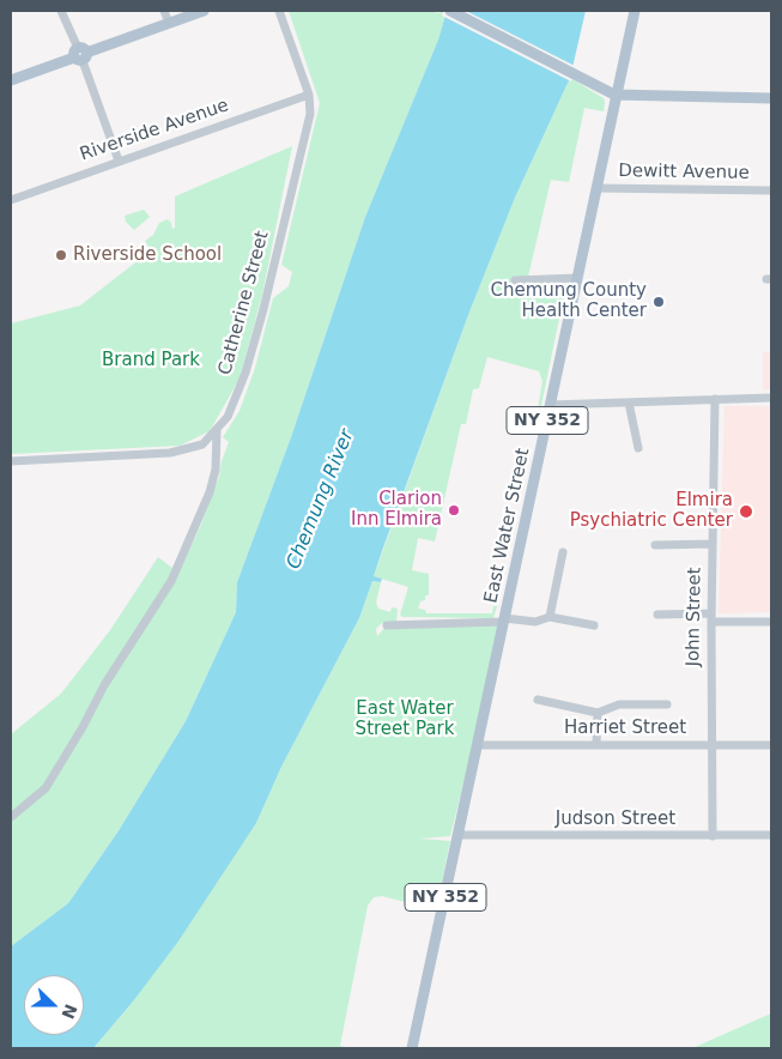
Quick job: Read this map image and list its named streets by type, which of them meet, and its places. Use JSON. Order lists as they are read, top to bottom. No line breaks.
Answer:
{"streets":{"main road":["NY 352","East Water Street"],"street":["Riverside Avenue","Dewitt Avenue","Catherine Street","John Street","Harriet Street","Judson Street"]},"crossings":[["Riverside Avenue","Catherine Street"],["Dewitt Avenue","East Water Street"],["East Water Street","Harriet Street"],["East Water Street","Judson Street"],["John Street","Harriet Street"],["John Street","Judson Street"]],"water":["Chemung River"],"parks":["Brand Park","East Water Street Park"],"places":["Riverside School","Chemung County Health Center","Clarion Inn Elmira","Elmira Psychiatric Center"],"north":"right"}
